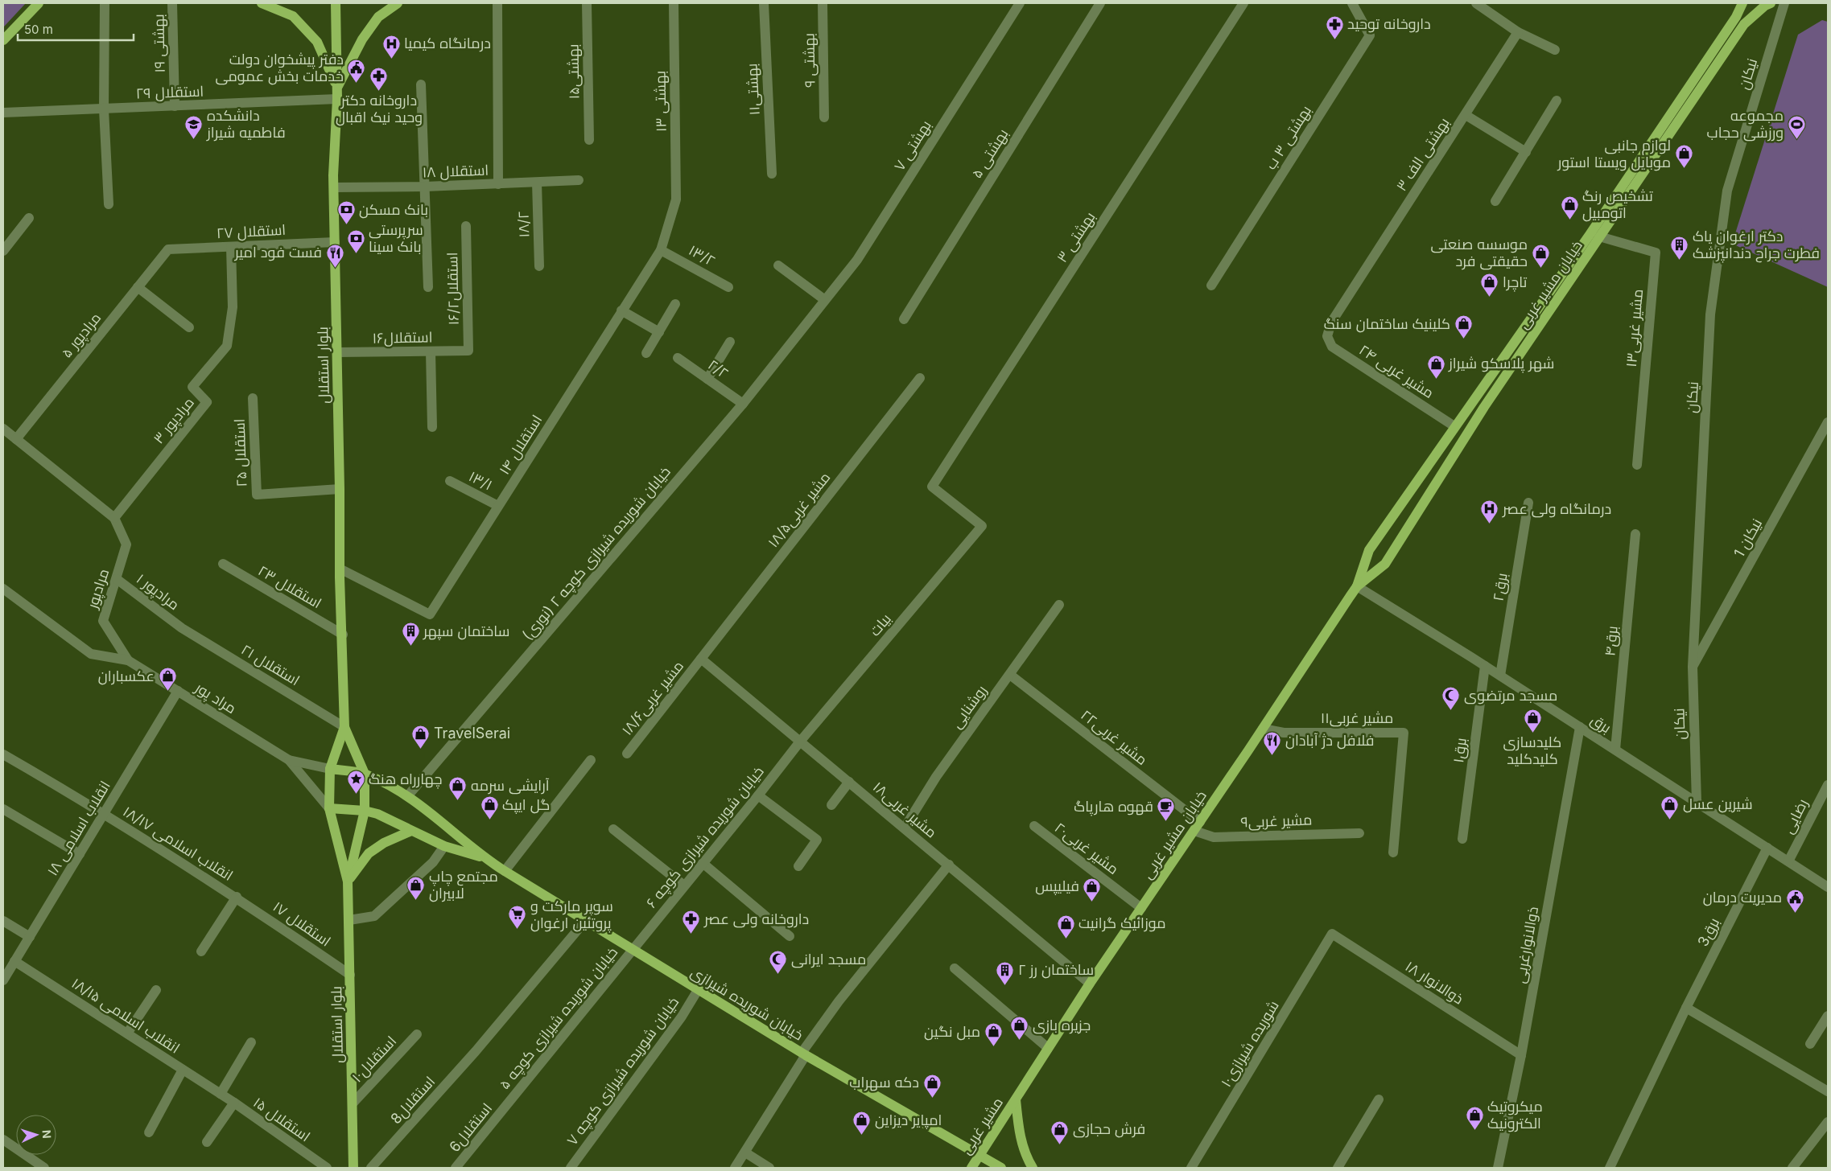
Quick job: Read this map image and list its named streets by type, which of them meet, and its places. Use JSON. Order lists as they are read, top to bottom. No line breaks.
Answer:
{"streets":{"main road":["خیابان مشیر غربی","بلوار استقلال","خیابان شوریده شیرازی","مشیر غربی"],"street":["۱۹ بهشتی","بهشتی ۹","بهشتی۱۵","نیکان","بهشتی۱۱","۲۹ استقلال","بهشتی ۱۳","بهشتی ۳ ب","بهشتی ۷","بهشتی ۵","بهشتی الف ۳","استقلال ۱۸","۱۸/۲","۲۷ استقلال","بهشتی ۳","۱۳/۲","استقلال۱۶/۲","مشیر غربی۱۳","۵ مرادپور","استقلال۱۶","۲/۲","مشیر غربی ۲۴","۳ مرادپور","استقلال ۱۴","۲۵ استقلال","۱۳/۱","مشیر غربی۱۸/۵","نیکان 1","خیابان شوریده شیرازی کوچه ۲ (نوری)","۲۳ استقلال","برق۲","مرادپور","۱ مرادپور","بیات","برق۴","۲۱ استقلال","مراد پور","۱۸/۶مشیر غربی","روشنایی","مشیر غربی۱۱","برق","مشیر غربی۲۲","برق۱","مشیر غربی۱۸","رضایی","مشیر غربی۹","۱۸ انقلاب اسلامی","خیابان شوریده شیرازی کوچه ۶","۱۸/۱۷ انقلاب اسلامی","مشیر غربی۲۰","۱۷ استقلال","3برق","ذوالانوارغربی","ذوالانوار ۱۸","۱۸/۱۵ انقلاب اسلامی","خیابان شوریده شیرازی کوچه ۵","۱۰شوریده شیرازی","استقلال۱۰","خیابان شوریده شیرازی کوچه ۷","استقلال8","۱۵ استقلال","استقلال6"]},"crossings":[["۱۹ بهشتی","۲۹ استقلال"],["نیکان","نیکان 1"],["نیکان","برق"],["۲۹ استقلال","بلوار استقلال"],["بهشتی ۱۳","استقلال ۱۴"],["بهشتی ۷","۲/۲"],["بهشتی ۷","خیابان شوریده شیرازی کوچه ۲ (نوری)"],["بهشتی الف ۳","مشیر غربی ۲۴"],["استقلال ۱۸","۱۸/۲"],["استقلال ۱۸","بلوار استقلال"],["۲۷ استقلال","۵ مرادپور"],["۲۷ استقلال","بلوار استقلال"],["۲۷ استقلال","۳ مرادپور"],["بهشتی ۳","بیات"],["۱۳/۲","استقلال ۱۴"],["خیابان مشیر غربی","مشیر غربی۱۳"],["خیابان مشیر غربی","مشیر غربی ۲۴"],["خیابان مشیر غربی","مشیر غربی۱۱"],["خیابان مشیر غربی","برق"],["خیابان مشیر غربی","مشیر غربی۲۲"],["خیابان مشیر غربی","مشیر غربی۱۸"],["خیابان مشیر غربی","مشیر غربی۹"],["خیابان مشیر غربی","مشیر غربی۲۰"],["خیابان مشیر غربی","مشیر غربی"],["استقلال۱۶/۲","استقلال۱۶"],["۵ مرادپور","مرادپور"],["استقلال۱۶","بلوار استقلال"],["بلوار استقلال","استقلال ۱۴"],["بلوار استقلال","۲۵ استقلال"],["بلوار استقلال","۲۳ استقلال"],["بلوار استقلال","۲۱ استقلال"],["بلوار استقلال","مراد پور"],["بلوار استقلال","۱۷ استقلال"],["بلوار استقلال","خیابان شوریده شیرازی"],["بلوار استقلال","استقلال۱۰"],["۲/۲","خیابان شوریده شیرازی کوچه ۲ (نوری)"],["۳ مرادپور","مرادپور"],["استقلال ۱۴","۱۳/۱"],["مشیر غربی۱۸/۵","۱۸/۶مشیر غربی"],["مشیر غربی۱۸/۵","مشیر غربی۱۸"],["خیابان شوریده شیرازی کوچه ۲ (نوری)","خیابان شوریده شیرازی"],["برق۲","برق"],["مرادپور","۱ مرادپور"],["مرادپور","مراد پور"],["۱ مرادپور","۲۱ استقلال"],["بیات","مشیر غربی۱۸"],["بیات","خیابان شوریده شیرازی کوچه ۶"],["برق۴","برق"],["مراد پور","۱۸ انقلاب اسلامی"],["مراد پور","خیابان شوریده شیرازی"],["۱۸/۶مشیر غربی","مشیر غربی۱۸"],["روشنایی","مشیر غربی۲۲"],["روشنایی","مشیر غربی۱۸"],["برق","برق۱"],["برق","رضایی"],["برق","3برق"],["برق","ذوالانوارغربی"],["مشیر غربی۲۲","مشیر غربی۹"],["مشیر غربی۱۸","خیابان شوریده شیرازی کوچه ۶"],["۱۸ انقلاب اسلامی","۱۸/۱۷ انقلاب اسلامی"],["۱۸ انقلاب اسلامی","۱۸/۱۵ انقلاب اسلامی"],["خیابان شوریده شیرازی کوچه ۶","خیابان شوریده شیرازی"],["خیابان شوریده شیرازی کوچه ۶","خیابان شوریده شیرازی کوچه ۵"],["۱۸/۱۷ انقلاب اسلامی","۱۷ استقلال"],["ذوالانوارغربی","ذوالانوار ۱۸"],["ذوالانوار ۱۸","۱۰شوریده شیرازی"],["خیابان شوریده شیرازی","خیابان شوریده شیرازی کوچه ۵"],["خیابان شوریده شیرازی","خیابان شوریده شیرازی کوچه ۷"],["خیابان شوریده شیرازی","استقلال8"],["خیابان شوریده شیرازی","مشیر غربی"],["۱۸/۱۵ انقلاب اسلامی","۱۵ استقلال"],["خیابان شوریده شیرازی کوچه ۵","استقلال6"]],"places":{"pharmacy":["داروخانه توحید","داروخانه دکتر وحید نیک اقبال","داروخانه ولی عصر"],"hospital":["درمانگاه کیمیا","درمانگاه ولی عصر"],"public building":["دفتر پیشخوان دولت خدمات بخش عمومی","مدیریت درمان"],"school or university":["دانشکده فاطمیه شیراز"],"sports":["مجموعه ورزشی حجاب"],"shop":["لوازم جانبی موبایل ویستا استور","تشخیص رنگ اتومبیل","موسسه صنعتی حقیقتی فرد","تاچرا","کلینیک ساختمان سنگ","شهر پلاسکو شیراز","عکسباران","کلیدسازی کلیدکلید","TravelSerai","آرایشی سرمه","شیرین عسل","گل ایپک","مجتمع چاپ لابيران","فیلیپس","موزائیک گرانیت","جزیره بازی","مبل نگین","دکه سهراب","میکروتیک الکترونیک","امپایر دیزاین","فرش حجازی"],"bank":["بانک مسکن","سرپرستی بانک سینا"],"building":["دکتر ارغوان پاک فطرت جراح دندانپزشک","ساختمان سپهر","ساختمان رز ۲"],"restaurant":["فست فود امیر","فلافل دژ آبادان"],"mosque":["مسجد مرتضوی","مسجد ایرانی"],"place":["چهارراه هنگ"],"cafe":["قهوه هارپاگ"],"supermarket":["سوپر مارکت و پروتئین ارغوان"]},"scale_bar":"50 m","north":"right"}
